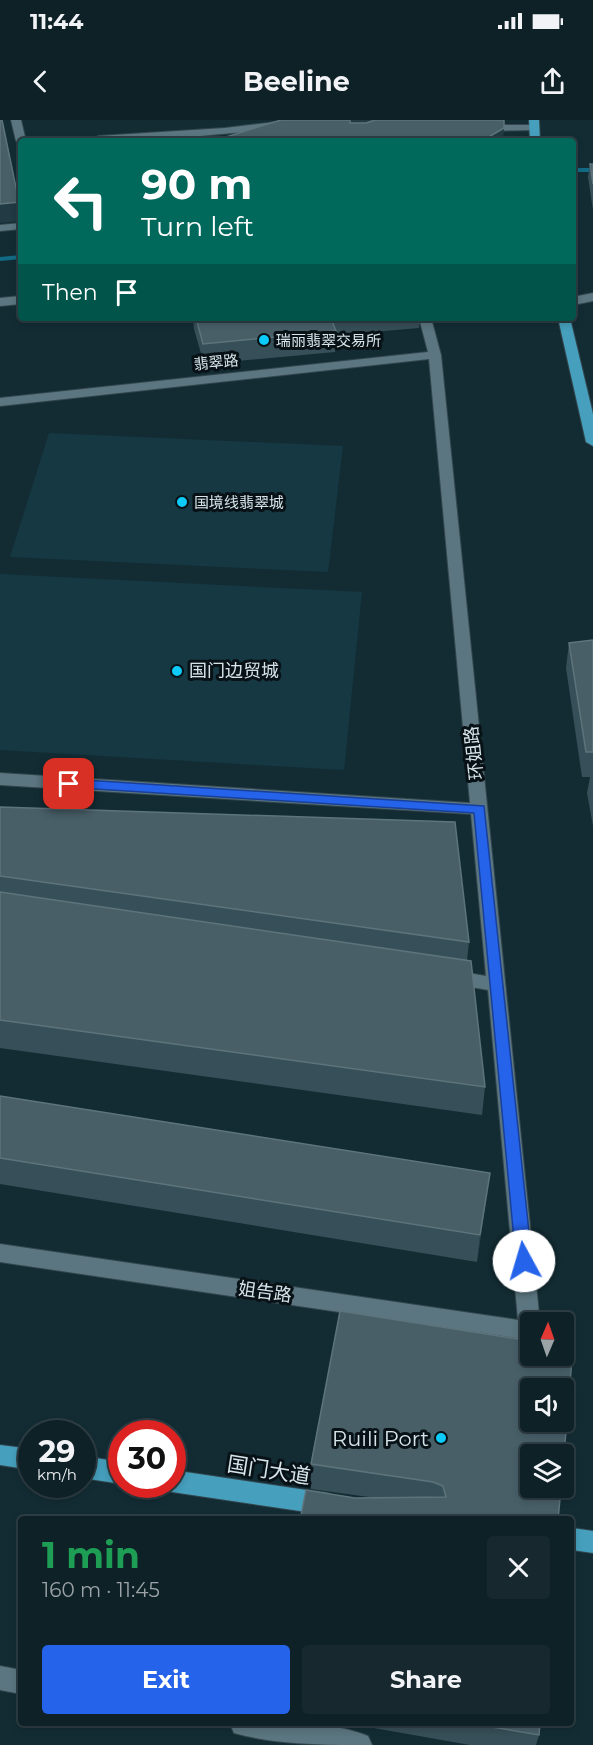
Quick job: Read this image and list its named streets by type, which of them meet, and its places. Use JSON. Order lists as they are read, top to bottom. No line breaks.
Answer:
{"streets":{"highway":["国门大道"],"street":["翡翠路","环姐路","姐告路"]},"crossings":[["翡翠路","环姐路"]],"places":["瑞丽翡翠交易所","国境线翡翠城","国门边贸城","Ruili Port"],"north":"top","page":{"status":"11:44","header":"Beeline","turn":["90 m","Turn left"],"then":"Then","speed":"29 km/h","limit":"30","heading":["1 min","160 m · 11:45"],"buttons":["Exit","Share"]}}
